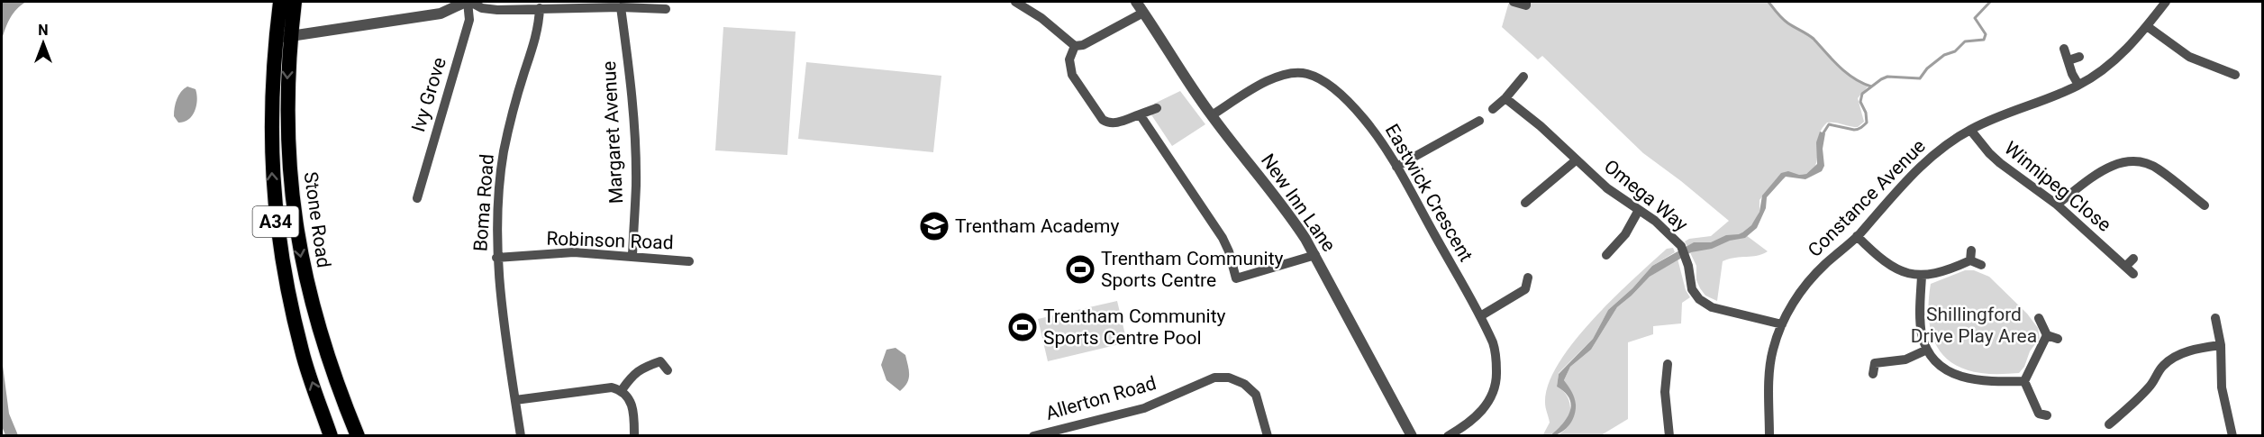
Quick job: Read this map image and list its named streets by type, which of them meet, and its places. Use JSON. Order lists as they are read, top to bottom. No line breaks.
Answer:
{"streets":{"highway":["Stone Road","A34"],"street":["Ivy Grove","Margaret Avenue","Winnipeg Close","Eastwick Crescent","Omega Way","Constance Avenue","Boma Road","New Inn Lane","Robinson Road","Allerton Road"]},"crossings":[["Margaret Avenue","Robinson Road"],["Winnipeg Close","Constance Avenue"],["Eastwick Crescent","New Inn Lane"],["Omega Way","Constance Avenue"],["Boma Road","Robinson Road"]],"parks":["Shillingford Drive Play Area"],"places":{"school or university":["Trentham Academy"],"sports":["Trentham Community Sports Centre","Trentham Community Sports Centre Pool"]},"north":"top"}
